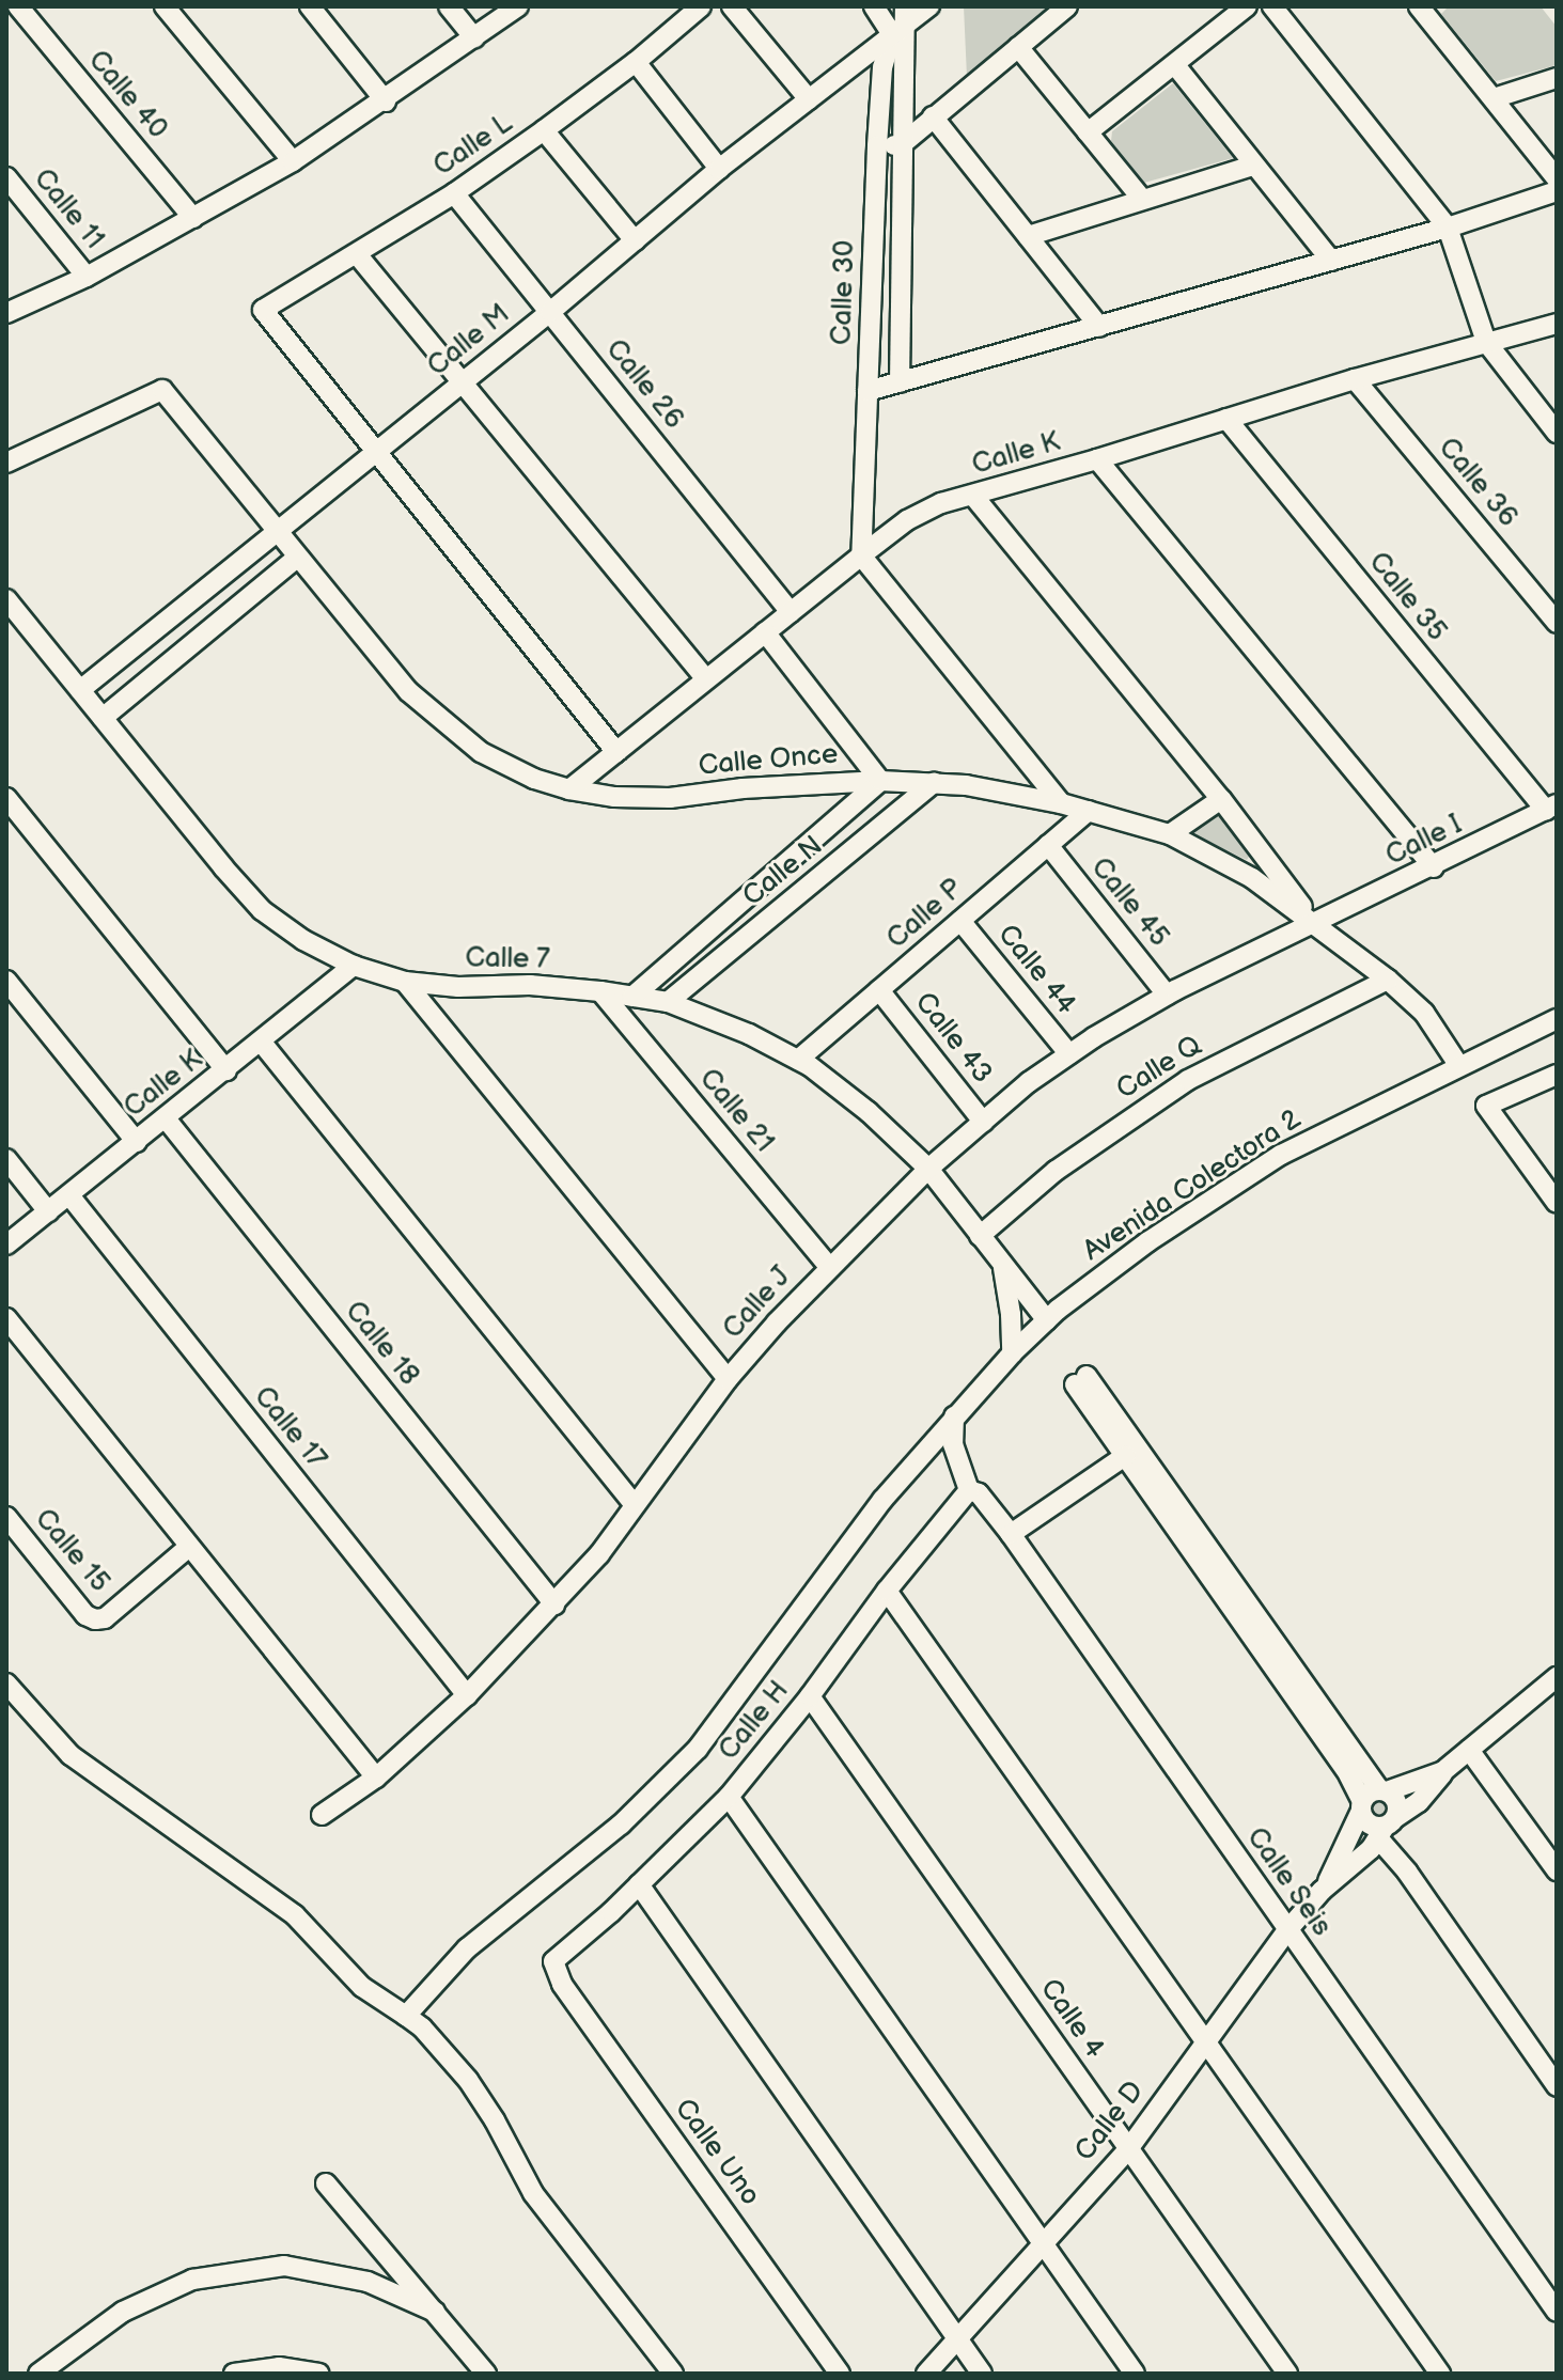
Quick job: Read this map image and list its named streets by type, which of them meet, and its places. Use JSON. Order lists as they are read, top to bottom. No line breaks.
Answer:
{"streets":{"street":["Calle 40","Calle L","Calle 11","Calle 30","Calle M","Calle 26","Calle K","Calle 36","Calle 35","Calle Once","Calle I","Calle N","Calle 45","Calle P","Calle 7","Calle 44","Calle 43","Calle Q","Calle 21","Avenida Colectora 2","Calle J","Calle 18","Calle 17","Calle 15","Calle H","Calle Seis","Calle 4","Calle D","Calle Uno"]},"crossings":[["Calle L","Calle M"],["Calle L","Calle 26"],["Calle 30","Calle M"],["Calle 30","Calle K"],["Calle M","Calle 26"],["Calle M","Calle Once"],["Calle M","Calle 7"],["Calle 26","Calle K"],["Calle K","Calle 36"],["Calle K","Calle 35"],["Calle K","Calle Once"],["Calle K","Calle 7"],["Calle K","Calle 18"],["Calle K","Calle 17"],["Calle 35","Calle I"],["Calle Once","Calle I"],["Calle Once","Calle N"],["Calle Once","Calle P"],["Calle Once","Calle Q"],["Calle Once","Avenida Colectora 2"],["Calle Once","Calle J"],["Calle I","Calle J"],["Calle N","Calle 7"],["Calle 45","Calle P"],["Calle 45","Calle J"],["Calle P","Calle 7"],["Calle P","Calle 44"],["Calle P","Calle 43"],["Calle 7","Calle Q"],["Calle 7","Calle 21"],["Calle 7","Avenida Colectora 2"],["Calle 7","Calle J"],["Calle 44","Calle J"],["Calle 43","Calle J"],["Calle 21","Calle J"],["Calle J","Calle 18"],["Calle J","Calle 17"],["Calle H","Calle Seis"],["Calle H","Calle 4"],["Calle H","Calle Uno"],["Calle Seis","Calle D"],["Calle 4","Calle D"]]}
